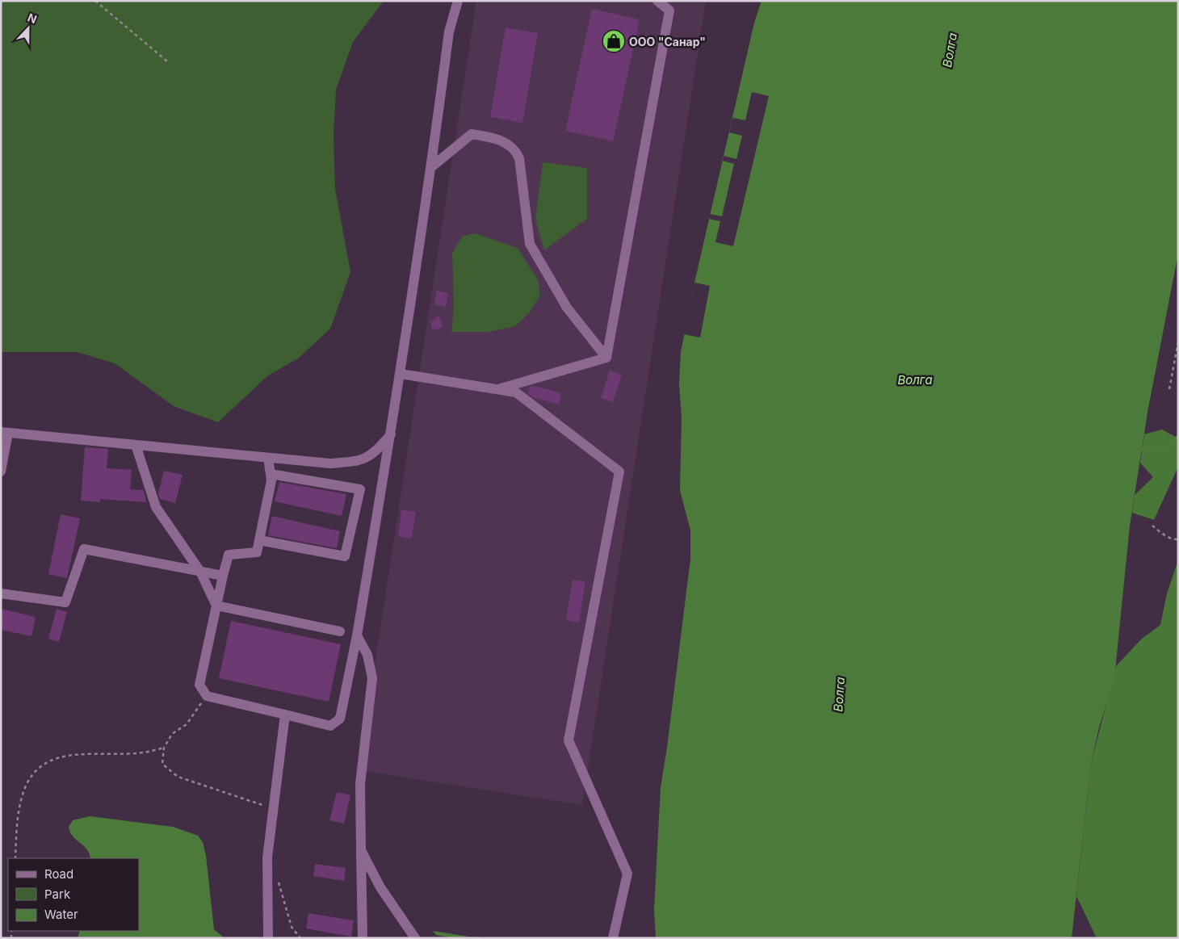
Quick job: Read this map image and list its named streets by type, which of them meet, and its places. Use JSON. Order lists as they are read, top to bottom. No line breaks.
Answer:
{"water":["Волга"],"places":{"shop":["ООО \"Санар\""]},"legend":["Road","Park","Water"],"north":"top"}
